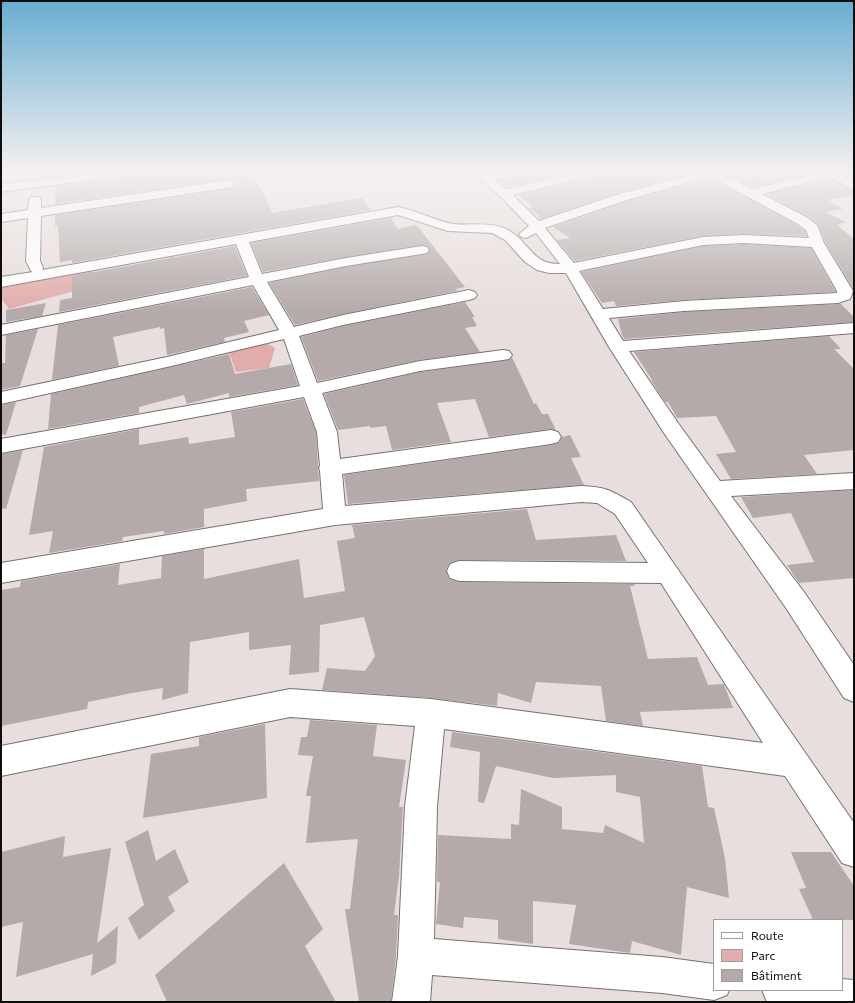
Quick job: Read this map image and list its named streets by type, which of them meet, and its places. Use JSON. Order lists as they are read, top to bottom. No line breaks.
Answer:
{"legend":["Route","Parc","Bâtiment"]}
